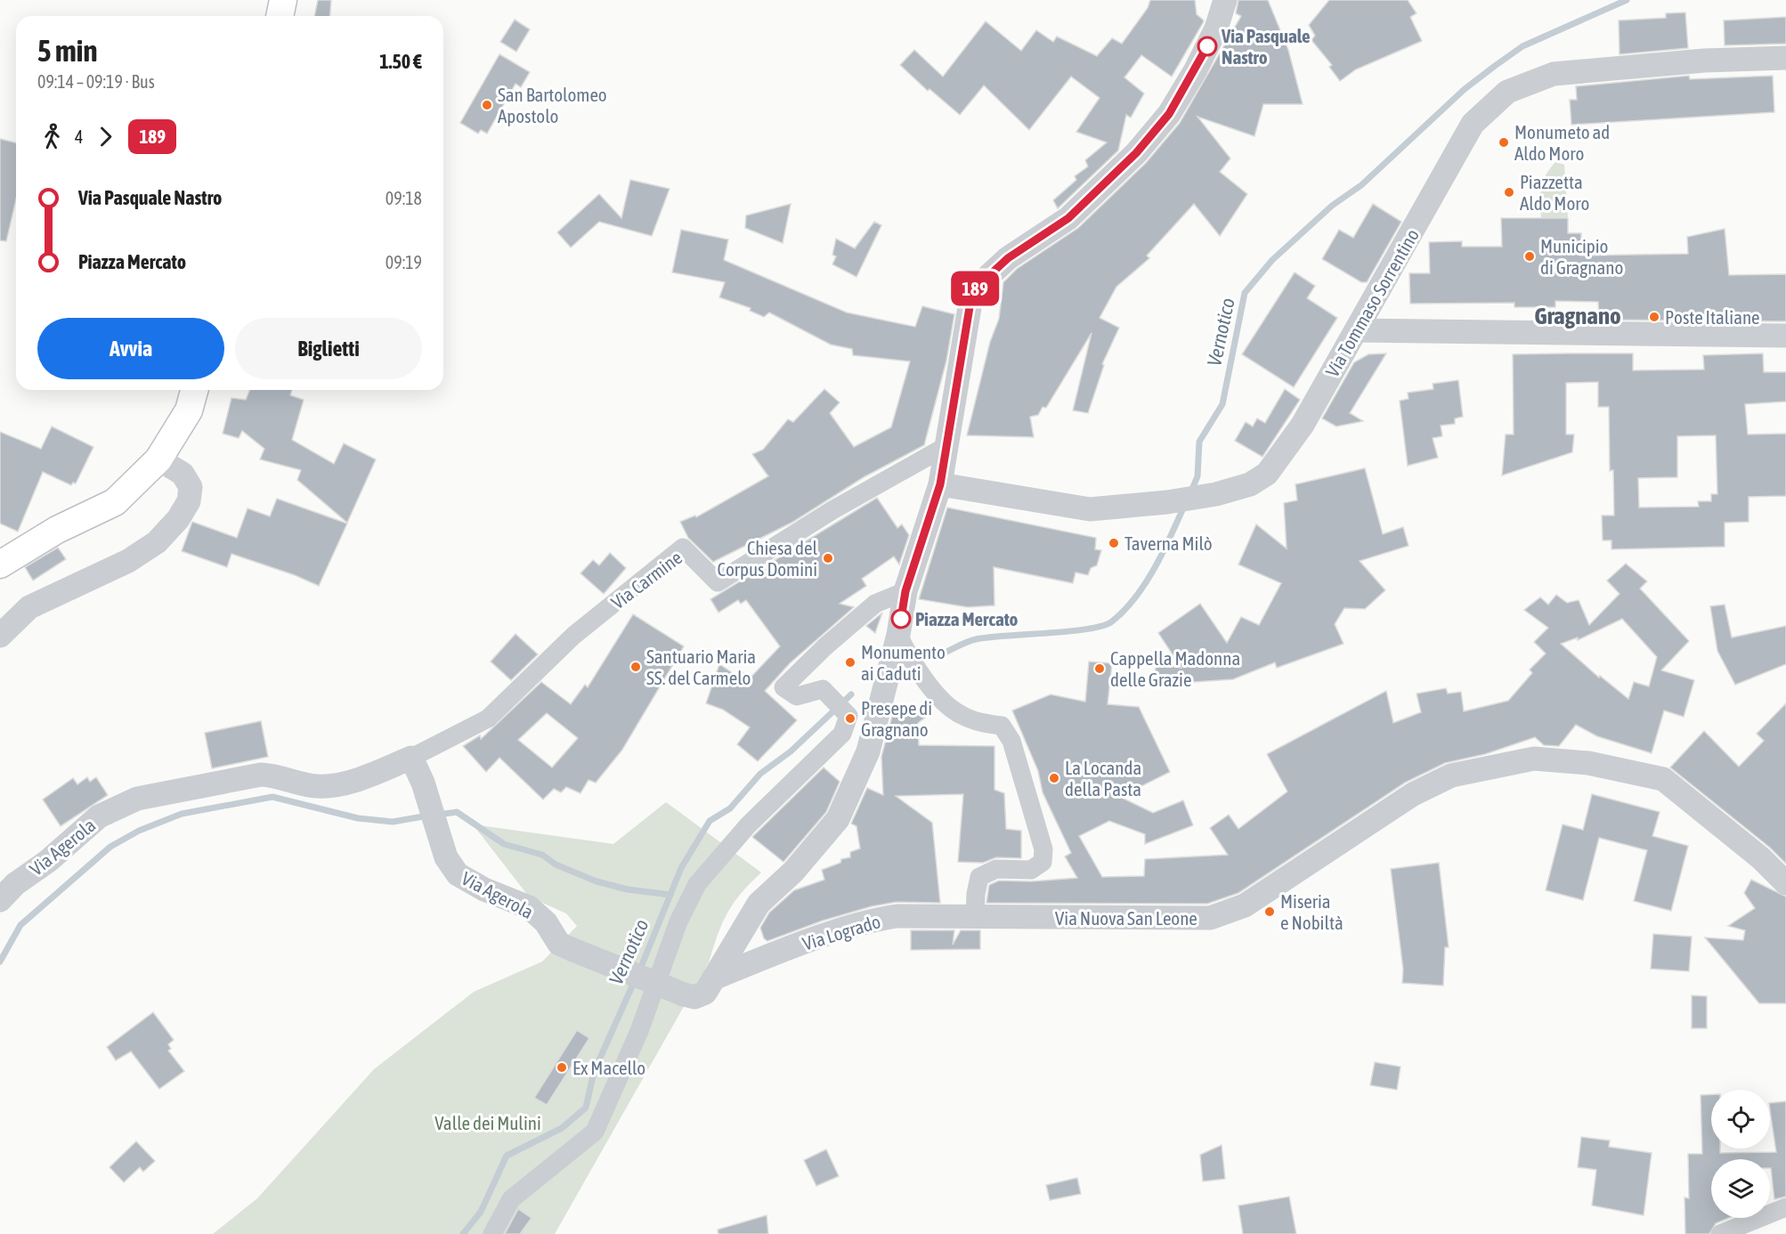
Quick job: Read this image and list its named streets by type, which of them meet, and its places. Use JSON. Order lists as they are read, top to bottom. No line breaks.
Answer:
{"streets":{"street":["Via Tommaso Sorrentino","Via Carmine","Via Agerola","Via Nuova San Leone","Via Logrado"]},"crossings":[["Via Carmine","Via Agerola"],["Via Agerola","Via Logrado"],["Via Nuova San Leone","Via Logrado"]],"districts":["Gragnano"],"water":["Vernotico"],"parks":["Valle dei Mulini"],"places":["Via Pasquale Nastro","San Bartolomeo Apostolo","Monumeto ad Aldo Moro","Piazzetta Aldo Moro","Municipio di Gragnano","Poste Italiane","Taverna Milò","Chiesa del Corpus Domini","Piazza Mercato","Monumento ai Caduti","Santuario Maria SS. del Carmelo","Cappella Madonna delle Grazie","Presepe di Gragnano","La Locanda della Pasta","Miseria e Nobiltà","Ex Macello"],"lines":["bus line 189"],"page":{"on_map":"189","heading":["5 min","09:14 – 09:19 · Bus","1.50 €"],"legs":["4","189"],"list":[{"name":"Via Pasquale Nastro","value":"09:18"},{"name":"Piazza Mercato","value":"09:19"}],"buttons":["Avvia","Biglietti"]}}
